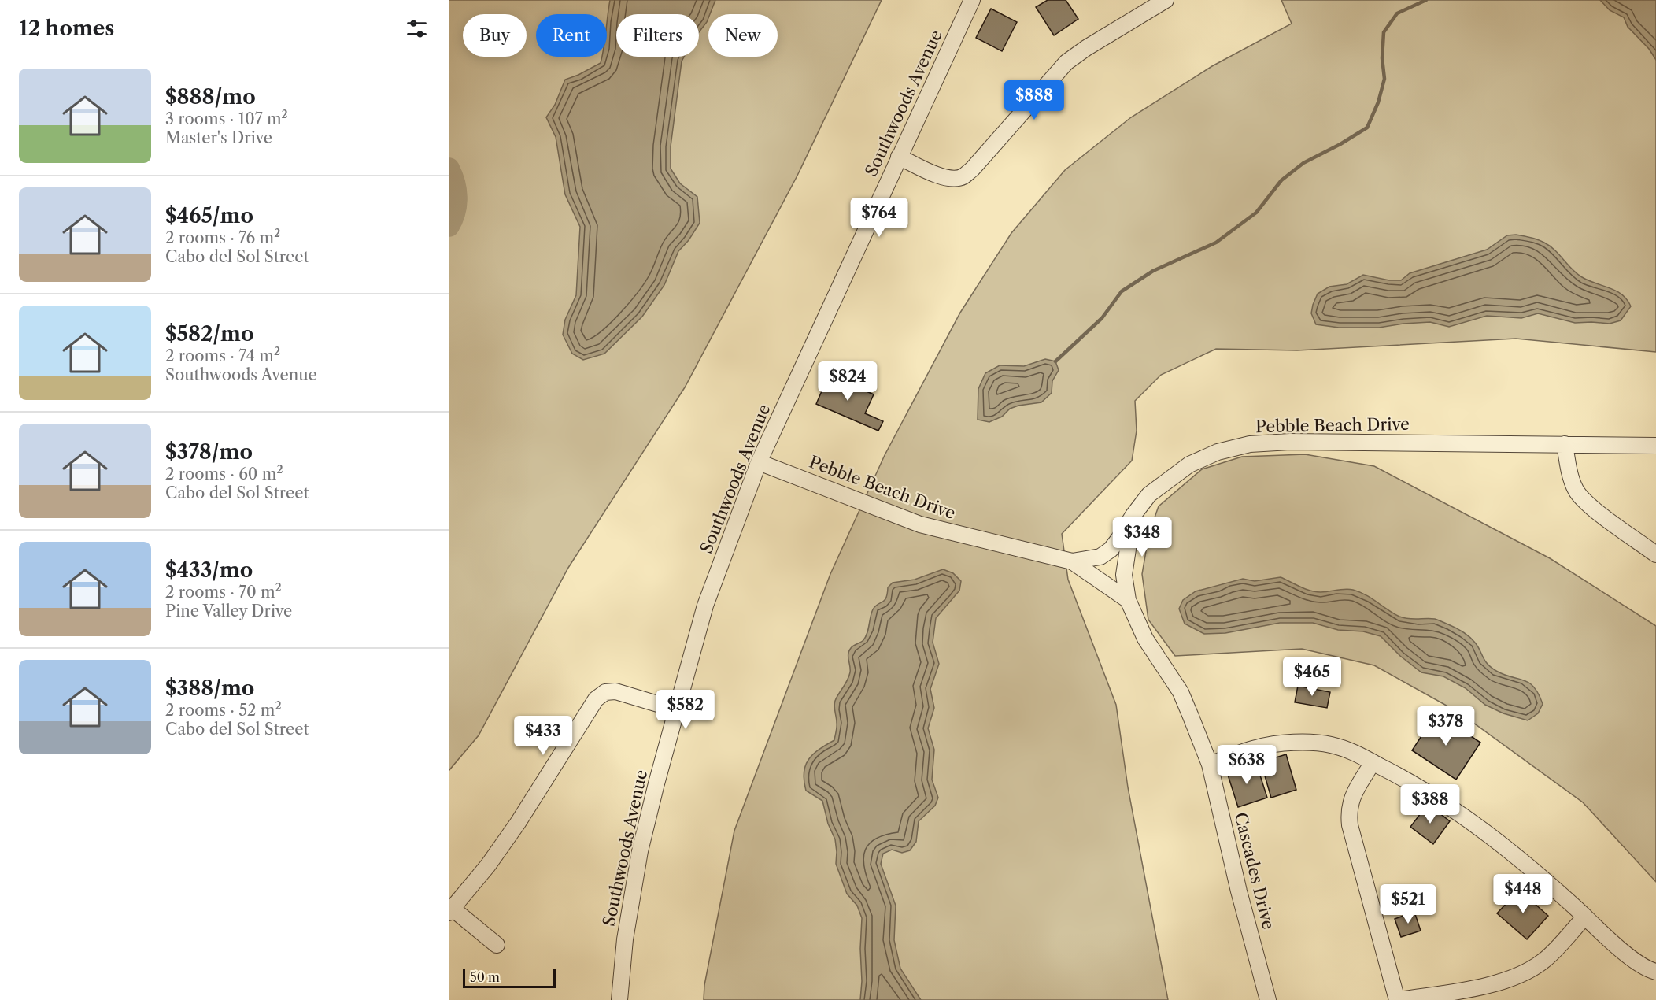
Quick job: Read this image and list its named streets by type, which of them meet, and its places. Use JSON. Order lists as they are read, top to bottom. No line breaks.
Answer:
{"streets":{"street":["Southwoods Avenue","Pebble Beach Drive","Cascades Drive"]},"crossings":[["Southwoods Avenue","Pebble Beach Drive"],["Pebble Beach Drive","Cascades Drive"]],"scale_bar":"50 m","page":{"heading":"12 homes","chip":["Buy","Rent","Filters","New"],"list":[{"name":"$888/mo","note":"3 rooms · 107 m² · Master's Drive"},{"name":"$465/mo","note":"2 rooms · 76 m² · Cabo del Sol Street"},{"name":"$582/mo","note":"2 rooms · 74 m² · Southwoods Avenue"},{"name":"$378/mo","note":"2 rooms · 60 m² · Cabo del Sol Street"},{"name":"$433/mo","note":"2 rooms · 70 m² · Pine Valley Drive"},{"name":"$388/mo","note":"2 rooms · 52 m² · Cabo del Sol Street"}],"price":["$888","$764","$824","$348","$465","$582","$378","$433","$638","$388","$448","$521"],"scale":"50 m"}}
